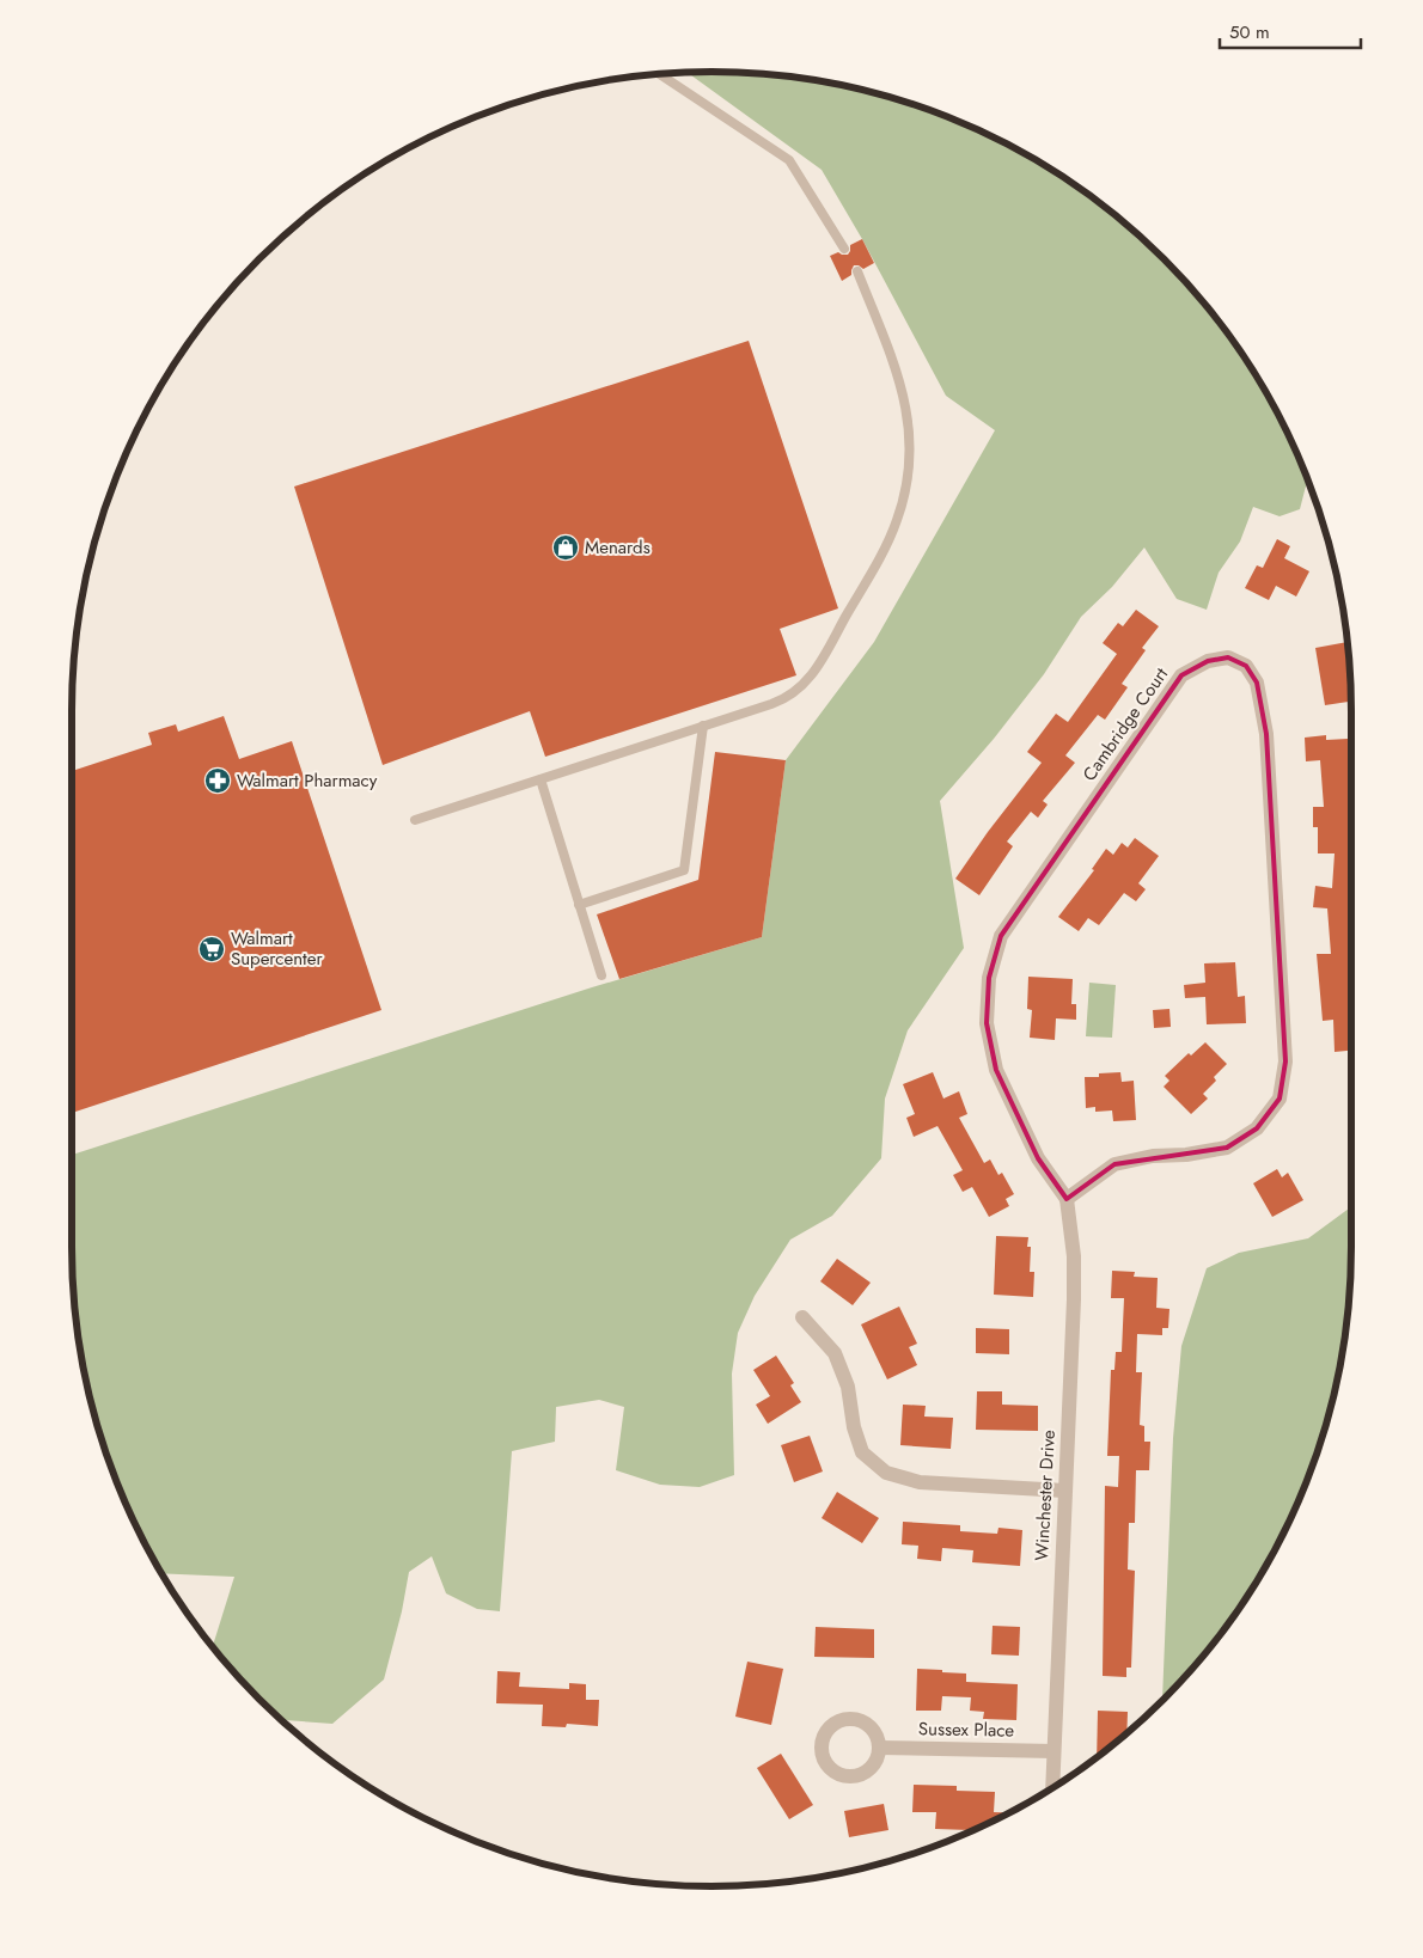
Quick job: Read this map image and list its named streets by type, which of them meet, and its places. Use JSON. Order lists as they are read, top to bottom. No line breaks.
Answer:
{"streets":{"street":["Cambridge Court","Winchester Drive","Sussex Place"]},"crossings":[["Cambridge Court","Winchester Drive"],["Winchester Drive","Sussex Place"]],"places":{"shop":["Menards"],"pharmacy":["Walmart Pharmacy"],"supermarket":["Walmart Supercenter"]},"scale_bar":"50 m"}
